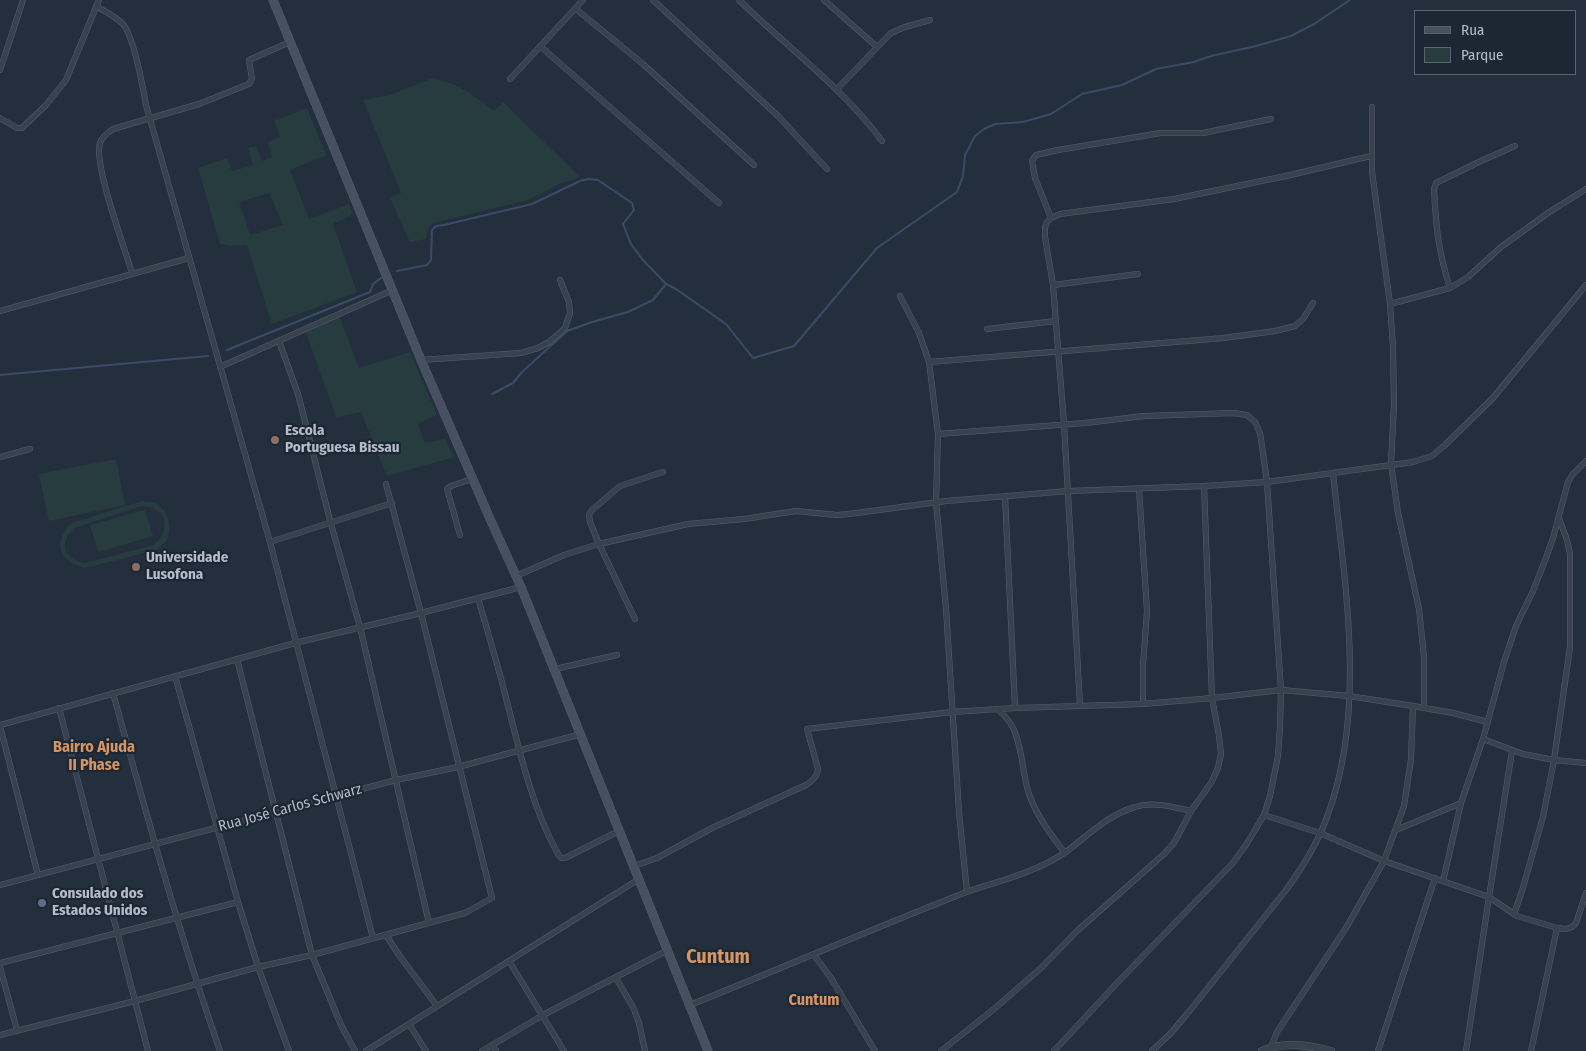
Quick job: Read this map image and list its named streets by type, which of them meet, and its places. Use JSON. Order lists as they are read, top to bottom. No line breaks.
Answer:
{"streets":{"street":["Rua José Carlos Schwarz"]},"districts":["Bairro Ajuda II Phase","Cuntum","Cuntum"],"places":["Escola Portuguesa Bissau","Universidade Lusofona","Consulado dos Estados Unidos"],"legend":["Rua","Parque"]}
